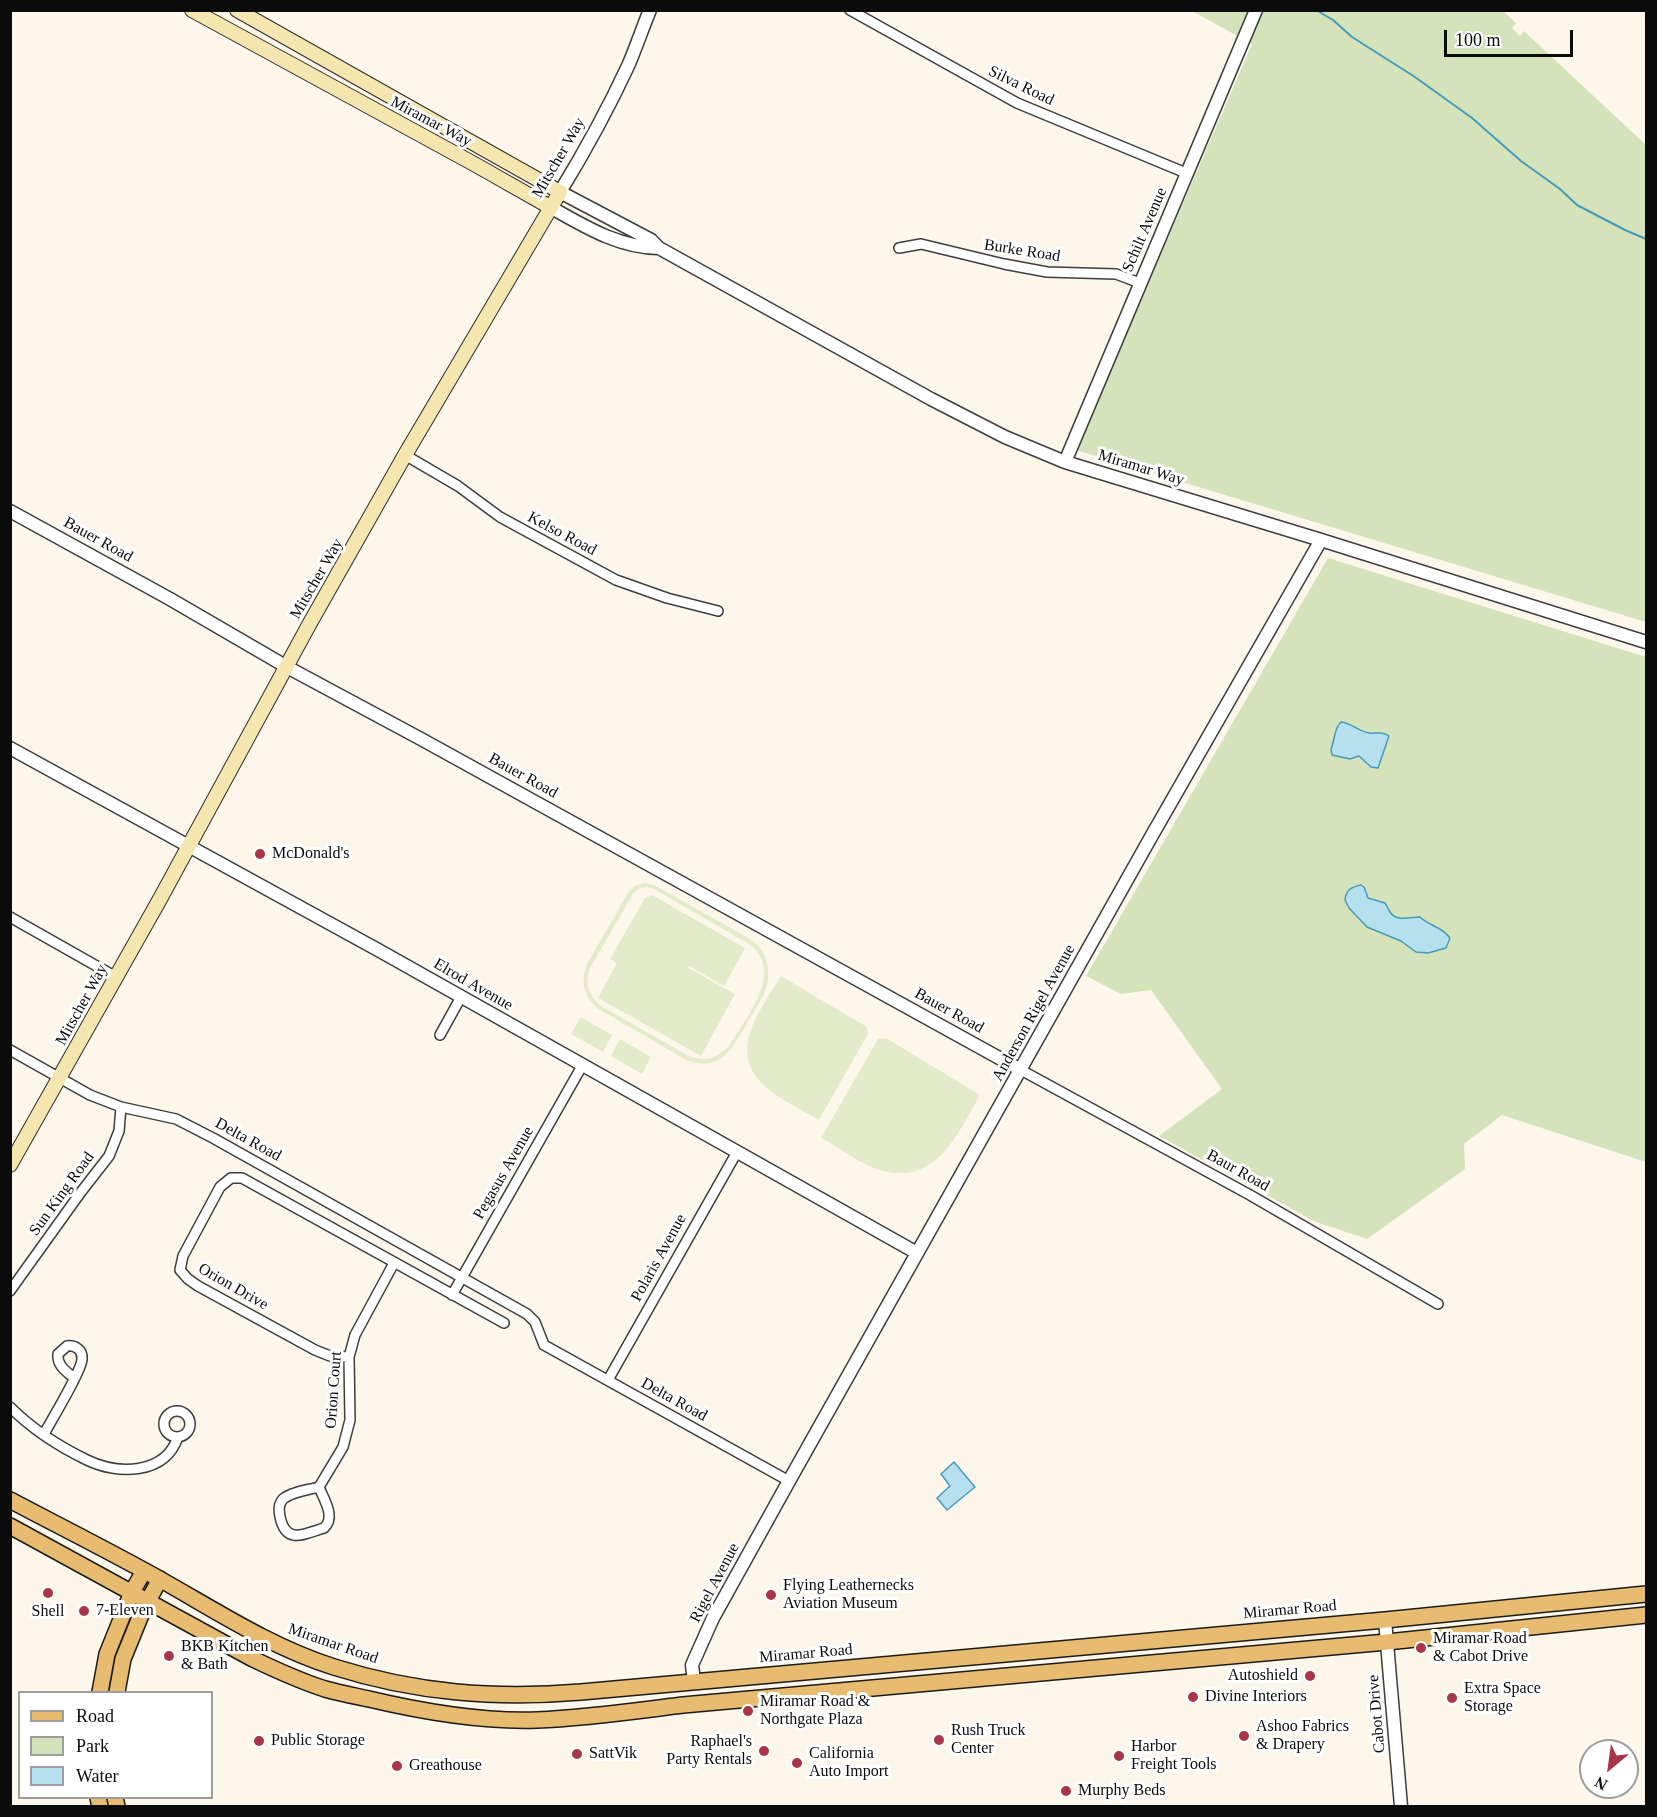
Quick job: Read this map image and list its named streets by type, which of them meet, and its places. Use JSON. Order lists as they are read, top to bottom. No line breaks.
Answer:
{"streets":{"main road":["Miramar Way","Mitscher Way","Miramar Road"],"street":["Silva Road","Schilt Avenue","Burke Road","Kelso Road","Bauer Road","Elrod Avenue","Anderson Rigel Avenue","Delta Road","Baur Road","Pegasus Avenue","Sun King Road","Polaris Avenue","Orion Drive","Orion Court","Rigel Avenue","Cabot Drive"]},"crossings":[["Silva Road","Schilt Avenue"],["Miramar Way","Mitscher Way"],["Miramar Way","Schilt Avenue"],["Miramar Way","Anderson Rigel Avenue"],["Mitscher Way","Kelso Road"],["Mitscher Way","Bauer Road"],["Mitscher Way","Elrod Avenue"],["Mitscher Way","Delta Road"],["Schilt Avenue","Burke Road"],["Bauer Road","Anderson Rigel Avenue"],["Bauer Road","Baur Road"],["Elrod Avenue","Anderson Rigel Avenue"],["Elrod Avenue","Pegasus Avenue"],["Elrod Avenue","Polaris Avenue"],["Anderson Rigel Avenue","Delta Road"],["Anderson Rigel Avenue","Baur Road"],["Anderson Rigel Avenue","Rigel Avenue"],["Delta Road","Pegasus Avenue"],["Delta Road","Sun King Road"],["Delta Road","Polaris Avenue"],["Orion Drive","Orion Court"],["Rigel Avenue","Miramar Road"],["Miramar Road","Cabot Drive"]],"places":["McDonald's","Shell","Flying Leathernecks Aviation Museum","7-Eleven","Miramar Road & Cabot Drive","BKB Kitchen & Bath","Autoshield","Divine Interiors","Extra Space Storage","Miramar Road & Northgate Plaza","Ashoo Fabrics & Drapery","Rush Truck Center","Public Storage","Raphael's Party Rentals","SattVik","Harbor Freight Tools","California Auto Import","Greathouse","Murphy Beds"],"legend":["Road","Park","Water"],"scale_bar":"100 m","north":"bottom left"}
